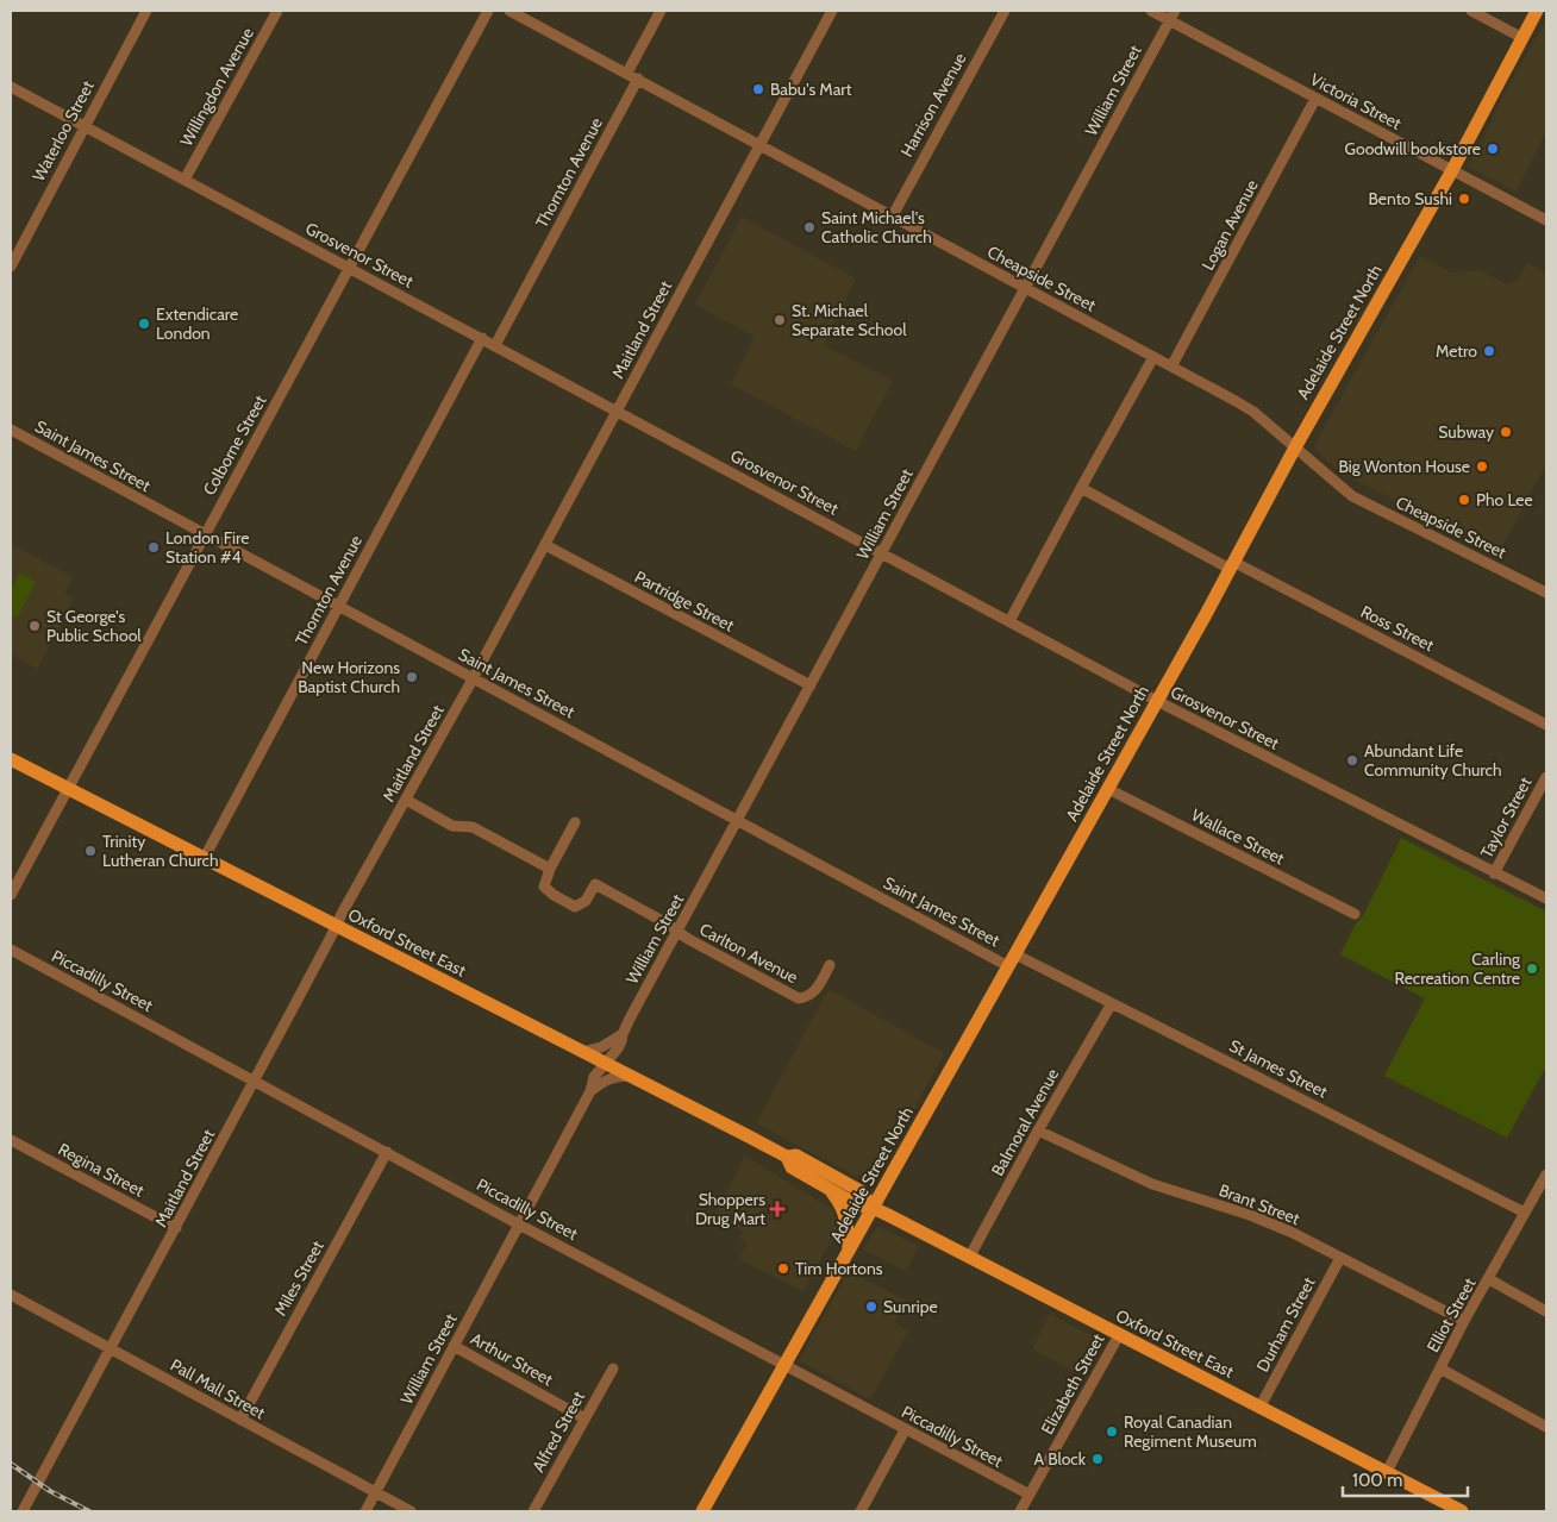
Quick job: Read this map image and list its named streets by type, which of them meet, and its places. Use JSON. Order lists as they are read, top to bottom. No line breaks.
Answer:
{"streets":{"main road":["Adelaide Street North","Oxford Street East"],"street":["Willingdon Avenue","William Street","Victoria Street","Harrison Avenue","Waterloo Street","Thornton Avenue","Logan Avenue","Grosvenor Street","Cheapside Street","Maitland Street","Colborne Street","Saint James Street","Partridge Street","Ross Street","Taylor Street","Wallace Street","Carlton Avenue","Piccadilly Street","St James Street","Balmoral Avenue","Regina Street","Brant Street","Miles Street","Elliot Street","Durham Street","Arthur Street","Elizabeth Street","Pall Mall Street","Alfred Street"]},"crossings":[["Willingdon Avenue","Grosvenor Street"],["William Street","Victoria Street"],["William Street","Grosvenor Street"],["William Street","Cheapside Street"],["William Street","Saint James Street"],["William Street","Partridge Street"],["William Street","Oxford Street East"],["William Street","Carlton Avenue"],["William Street","Piccadilly Street"],["William Street","Arthur Street"],["William Street","Pall Mall Street"],["Victoria Street","Logan Avenue"],["Victoria Street","Adelaide Street North"],["Harrison Avenue","Cheapside Street"],["Waterloo Street","Grosvenor Street"],["Thornton Avenue","Grosvenor Street"],["Thornton Avenue","Cheapside Street"],["Thornton Avenue","Saint James Street"],["Thornton Avenue","Oxford Street East"],["Logan Avenue","Cheapside Street"],["Grosvenor Street","Maitland Street"],["Grosvenor Street","Adelaide Street North"],["Grosvenor Street","Colborne Street"],["Grosvenor Street","Taylor Street"],["Cheapside Street","Maitland Street"],["Cheapside Street","Adelaide Street North"],["Maitland Street","Saint James Street"],["Maitland Street","Partridge Street"],["Maitland Street","Oxford Street East"],["Maitland Street","Piccadilly Street"],["Maitland Street","Regina Street"],["Maitland Street","Pall Mall Street"],["Adelaide Street North","Saint James Street"],["Adelaide Street North","Ross Street"],["Adelaide Street North","Wallace Street"],["Adelaide Street North","Oxford Street East"],["Adelaide Street North","Piccadilly Street"],["Adelaide Street North","St James Street"],["Colborne Street","Saint James Street"],["Colborne Street","Oxford Street East"],["Saint James Street","St James Street"],["Oxford Street East","Balmoral Avenue"],["Oxford Street East","Elliot Street"],["Oxford Street East","Durham Street"],["Oxford Street East","Elizabeth Street"],["Piccadilly Street","Miles Street"],["Piccadilly Street","Elizabeth Street"],["St James Street","Balmoral Avenue"],["St James Street","Elliot Street"],["Balmoral Avenue","Brant Street"],["Brant Street","Elliot Street"],["Brant Street","Durham Street"],["Miles Street","Pall Mall Street"],["Arthur Street","Alfred Street"]],"places":{"other":["Babu's Mart","Goodwill bookstore","Bento Sushi","Saint Michael's Catholic Church","St. Michael Separate School","Extendicare London","Metro","Subway","Big Wonton House","Pho Lee","London Fire Station #4","St George's Public School","New Horizons Baptist Church","Abundant Life Community Church","Trinity Lutheran Church","Carling Recreation Centre","Tim Hortons","Sunripe","Royal Canadian Regiment Museum","A Block"],"health":["Shoppers Drug Mart"]},"scale_bar":"100 m"}
